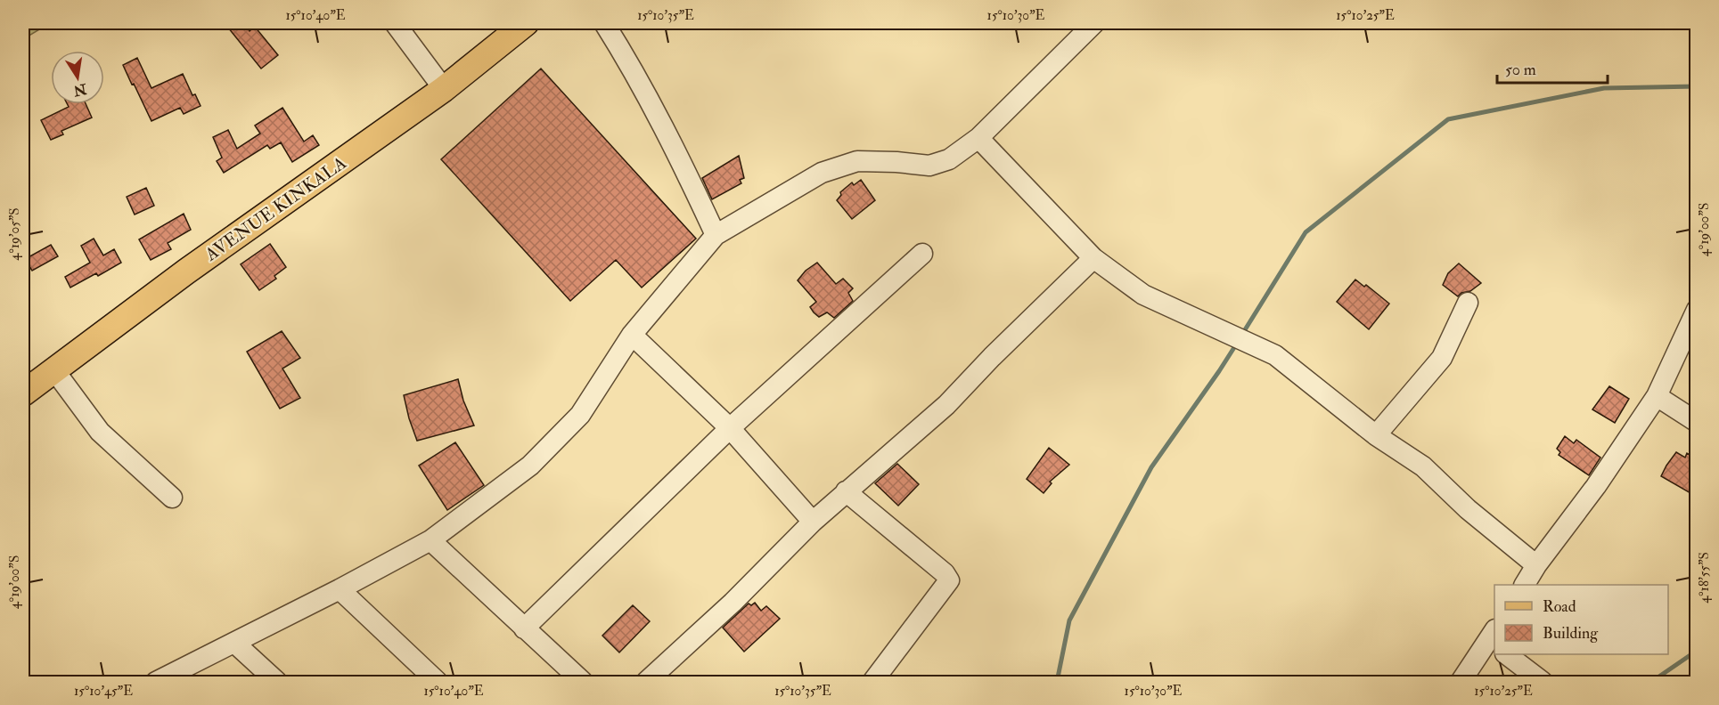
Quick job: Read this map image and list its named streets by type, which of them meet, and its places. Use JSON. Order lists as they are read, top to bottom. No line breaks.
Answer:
{"streets":{"main road":["AVENUE KINKALA"]},"legend":["Road","Building"],"scale_bar":"50 m","north":"bottom","coordinates":["15°10'40\"E","15°10'35\"E","15°10'30\"E","15°10'25\"E","4°19'00\"S","4°19'05\"S","4°18'55\"S","15°10'45\"E"]}
